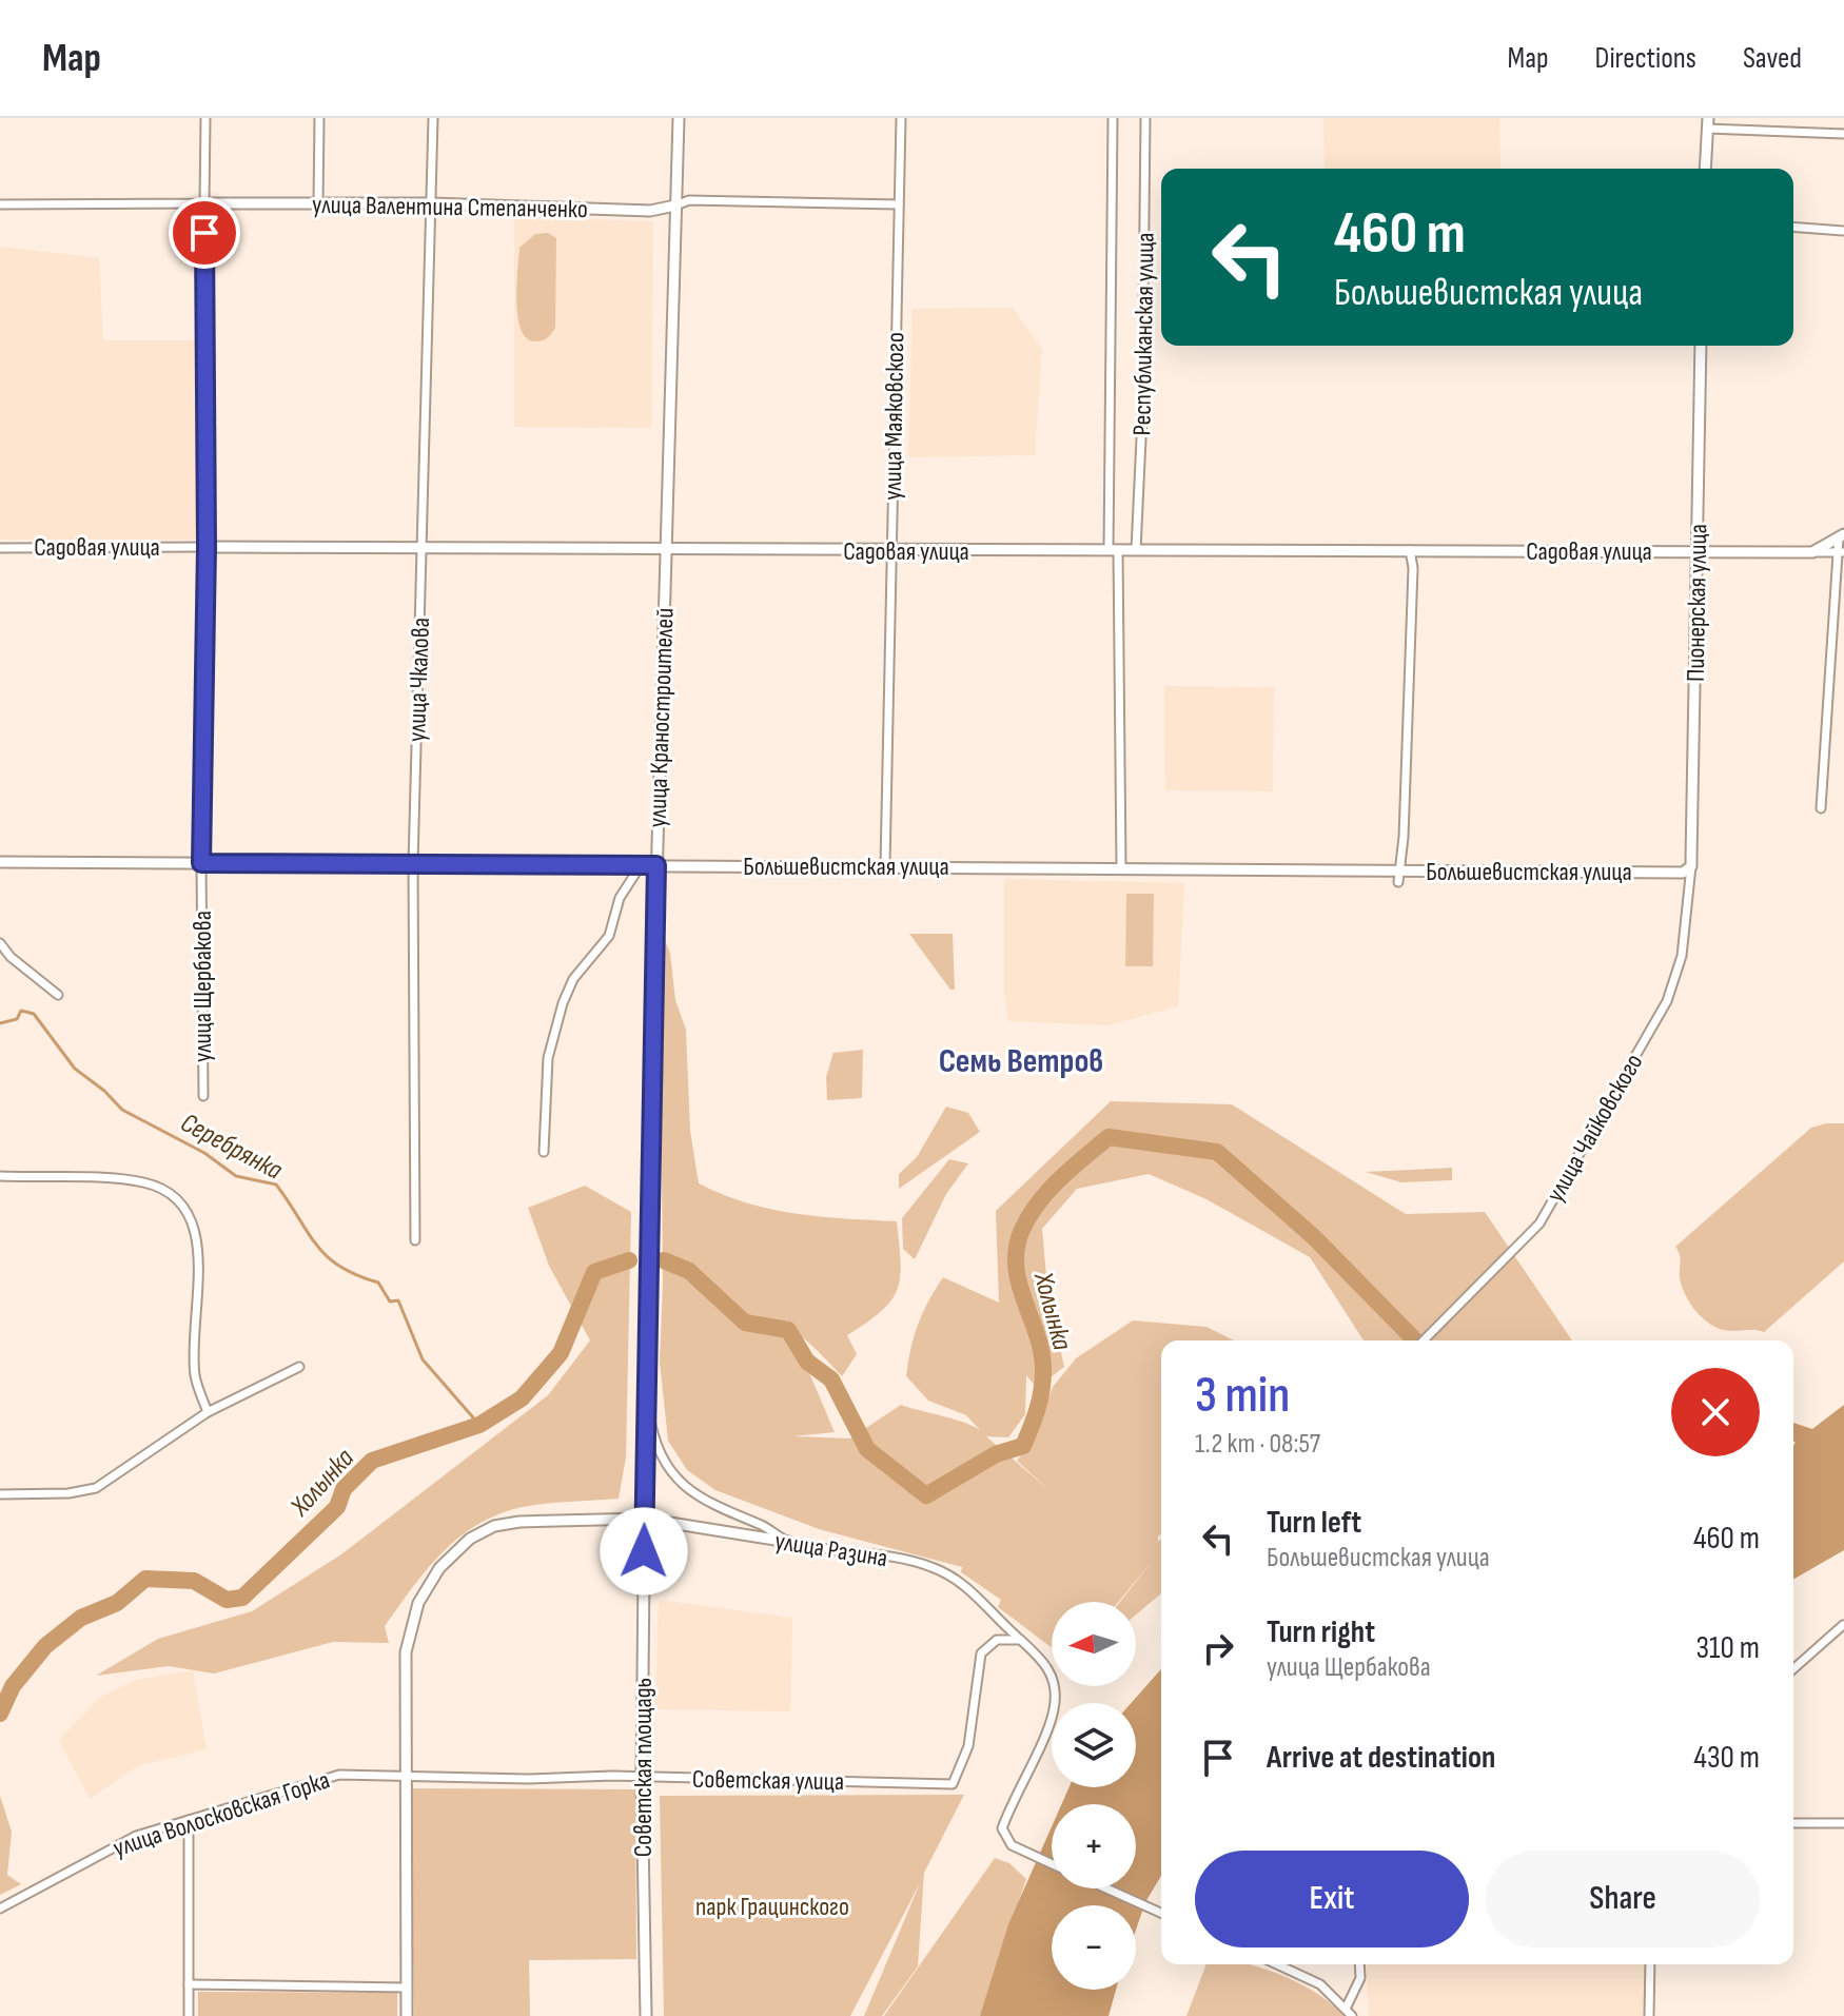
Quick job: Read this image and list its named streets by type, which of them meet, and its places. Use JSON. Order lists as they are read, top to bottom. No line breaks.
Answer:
{"streets":{"street":["улица Валентина Степанченко","Республиканская улица","улица Маяковского","Садовая улица","Пионерская улица","улица Чкалова","улица Краностроителей","Большевистская улица","улица Щербакова","улица Чайковского","улица Разина","Советская площадь","Советская улица","улица Волосковская Горка"]},"crossings":[["улица Валентина Степанченко","улица Маяковского"],["улица Валентина Степанченко","улица Чкалова"],["улица Валентина Степанченко","улица Краностроителей"],["улица Валентина Степанченко","улица Щербакова"],["Республиканская улица","Садовая улица"],["Республиканская улица","Большевистская улица"],["улица Маяковского","Садовая улица"],["улица Маяковского","Большевистская улица"],["Садовая улица","Пионерская улица"],["Садовая улица","улица Чкалова"],["Садовая улица","улица Краностроителей"],["Садовая улица","улица Щербакова"],["Пионерская улица","Большевистская улица"],["Пионерская улица","улица Чайковского"],["улица Чкалова","Большевистская улица"],["улица Краностроителей","Большевистская улица"],["улица Краностроителей","улица Разина"],["улица Краностроителей","Советская площадь"],["Большевистская улица","улица Щербакова"],["Большевистская улица","улица Чайковского"],["улица Разина","Советская площадь"],["улица Разина","Советская улица"],["улица Разина","улица Волосковская Горка"],["Советская площадь","Советская улица"],["Советская улица","улица Волосковская Горка"]],"districts":["Семь Ветров"],"water":["Серебрянка","Холынка"],"parks":["парк Грацинского"],"north":"left","page":{"header":"Map","nav":["Map","Directions","Saved"],"turn":["460 m","Большевистская улица"],"heading":["3 min","1.2 km · 08:57"],"list":[{"name":"Turn left","note":"Большевистская улица","value":"460 m"},{"name":"Turn right","note":"улица Щербакова","value":"310 m"},{"name":"Arrive at destination","value":"430 m"}],"map_buttons":["+","−"],"buttons":["Exit","Share"]}}
